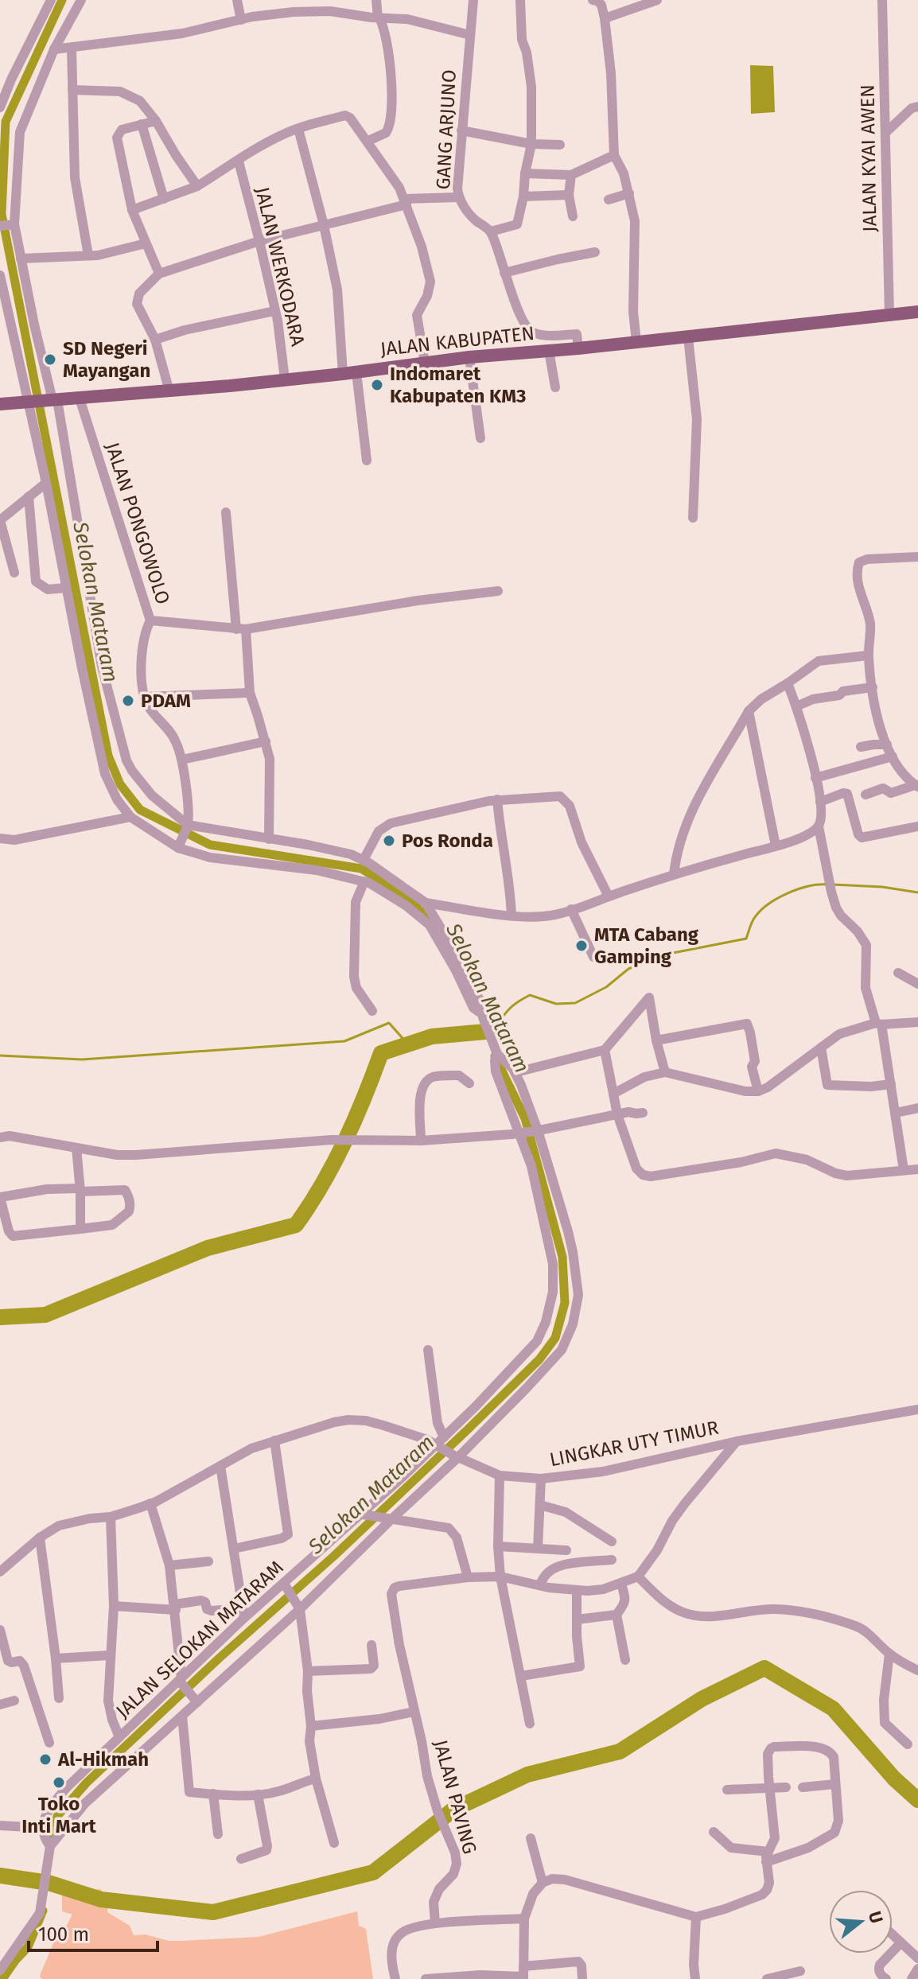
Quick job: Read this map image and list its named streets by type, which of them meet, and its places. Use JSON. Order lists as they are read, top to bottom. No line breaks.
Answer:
{"streets":{"main road":["JALAN KABUPATEN"],"street":["GANG ARJUNO","JALAN KYAI AWEN","JALAN WERKODARA","JALAN PONGOWOLO","LINGKAR UTY TIMUR","JALAN SELOKAN MATARAM","JALAN PAVING"]},"crossings":[["JALAN KYAI AWEN","JALAN KABUPATEN"],["JALAN WERKODARA","JALAN KABUPATEN"],["JALAN KABUPATEN","JALAN PONGOWOLO"],["LINGKAR UTY TIMUR","JALAN SELOKAN MATARAM"]],"water":["Selokan Mataram"],"places":["SD Negeri Mayangan","Indomaret Kabupaten KM3","PDAM","Pos Ronda","MTA Cabang Gamping","Al-Hikmah","Toko Inti Mart"],"scale_bar":"100 m","north":"right"}
